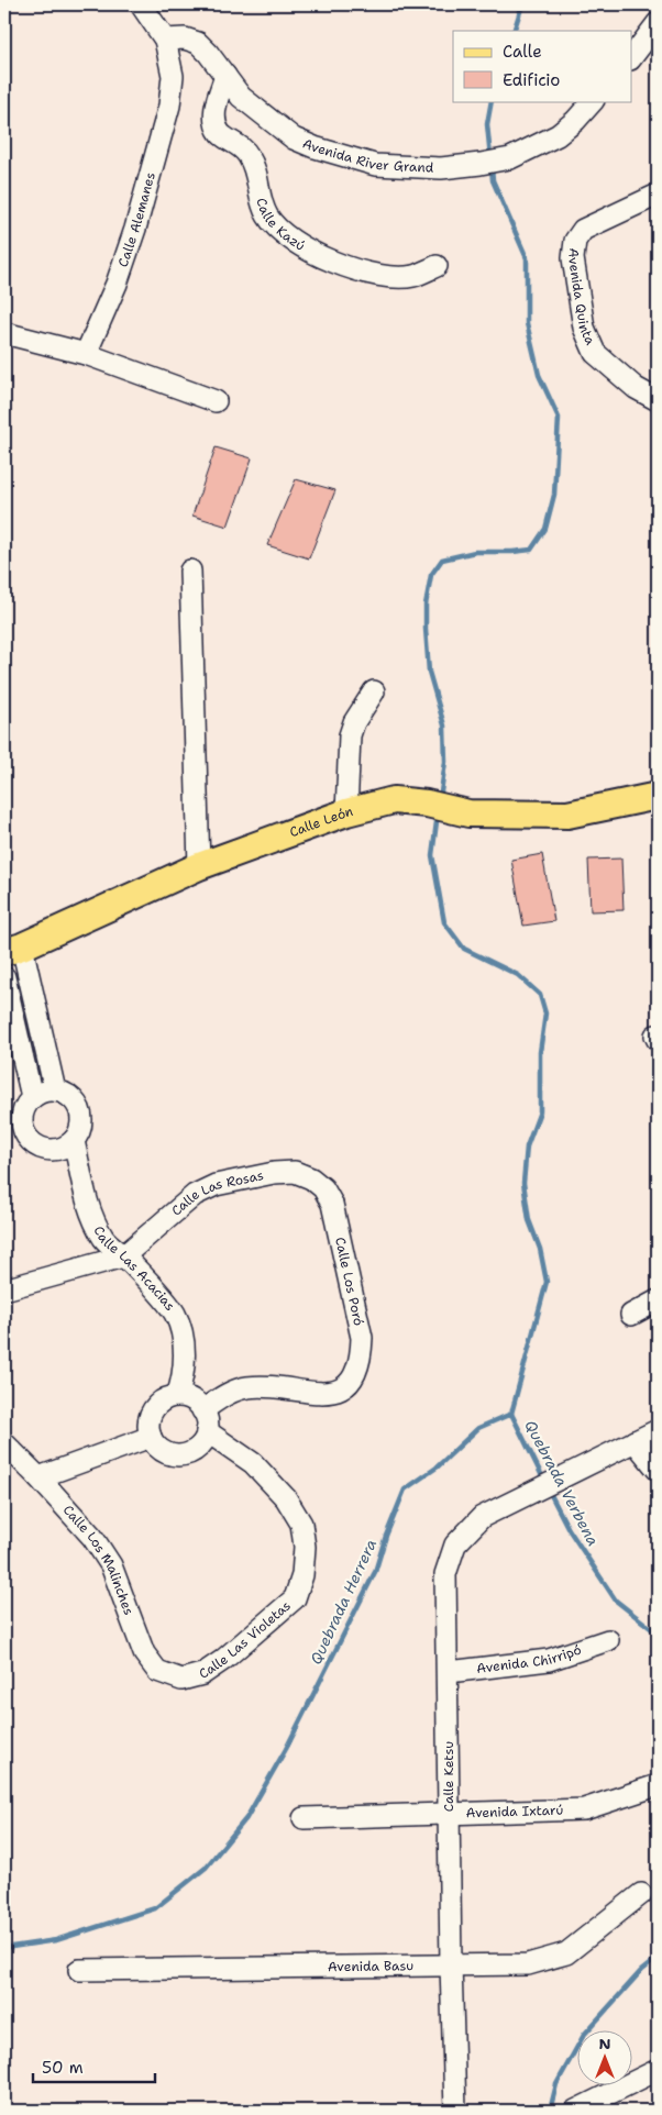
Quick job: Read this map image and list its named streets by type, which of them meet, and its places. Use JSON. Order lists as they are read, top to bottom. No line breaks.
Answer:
{"streets":{"main road":["Calle León"],"street":["Avenida River Grand","Calle Alemanes","Calle Kazú","Avenida Quinta","Calle Las Rosas","Calle Las Acacias","Calle Los Poró","Calle Los Malinches","Calle Las Violetas","Avenida Chirripó","Calle Ketsu","Avenida Ixtarú","Avenida Basu"]},"crossings":[["Avenida River Grand","Calle Alemanes"],["Avenida River Grand","Calle Kazú"],["Calle Las Rosas","Calle Las Acacias"],["Calle Las Rosas","Calle Los Poró"],["Calle Las Acacias","Calle Los Poró"],["Calle Las Acacias","Calle Las Violetas"],["Calle Los Poró","Calle Las Violetas"],["Calle Los Malinches","Calle Las Violetas"],["Avenida Chirripó","Calle Ketsu"],["Calle Ketsu","Avenida Ixtarú"],["Calle Ketsu","Avenida Basu"]],"water":["Quebrada Verbena","Quebrada Herrera"],"legend":["Calle","Edificio"],"scale_bar":"50 m","north":"top"}
